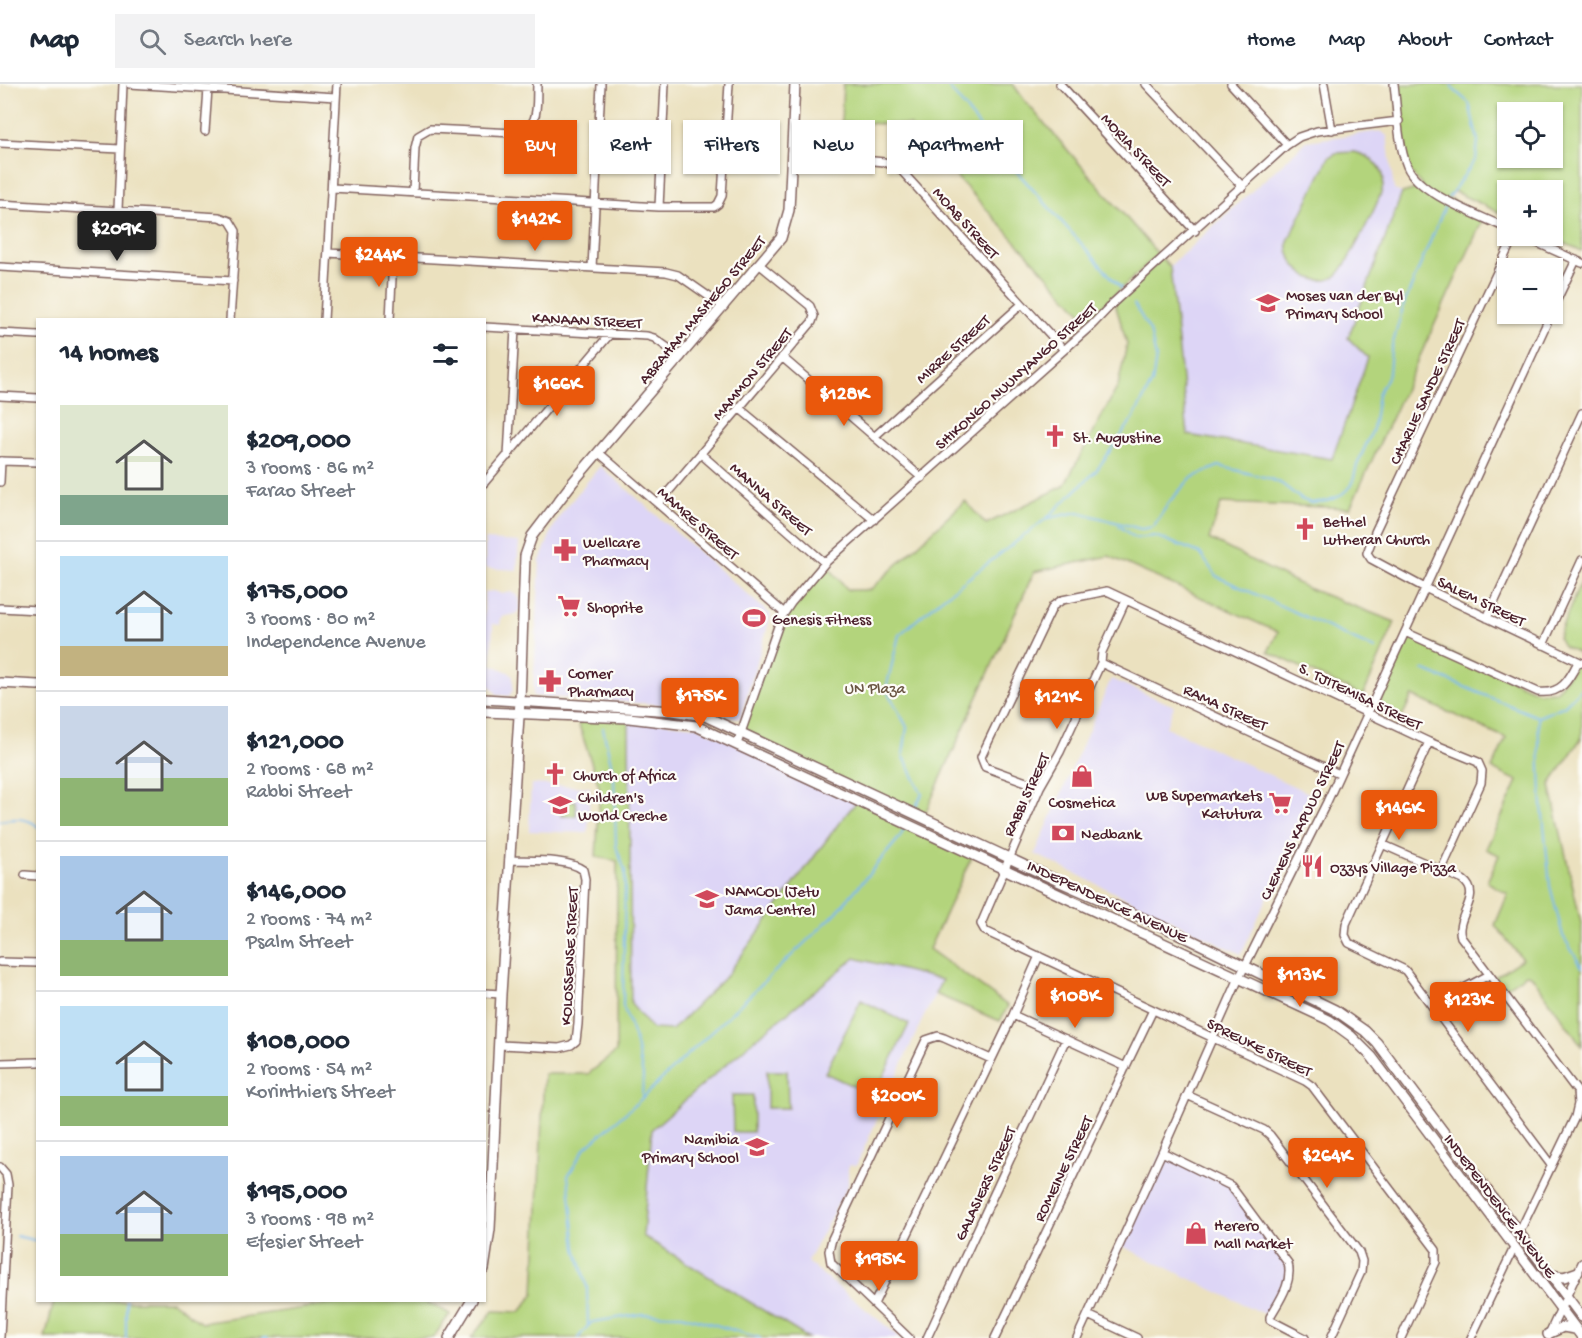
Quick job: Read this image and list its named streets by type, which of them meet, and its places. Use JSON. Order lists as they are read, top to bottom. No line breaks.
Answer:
{"streets":{"main road":["ABRAHAM MASHEGO STREET","INDEPENDENCE AVENUE"],"street":["MORIA STREET","MOAB STREET","KANAAN STREET","MIRRE STREET","MAMMON STREET","SHIKONGO NUUNYANGO STREET","CHARLIE SANDE STREET","MANNA STREET","MAMRE STREET","SALEM STREET","S. TJITEMISA STREET","RAMA STREET","RABBI STREET","CLEMENS KAPUUO STREET","KOLOSSENSE STREET","SPREUKE STREET","ROMEINE STREET","GALASIERS STREET"]},"crossings":[["MORIA STREET","SHIKONGO NUUNYANGO STREET"],["MOAB STREET","ABRAHAM MASHEGO STREET"],["MOAB STREET","MIRRE STREET"],["MOAB STREET","SHIKONGO NUUNYANGO STREET"],["ABRAHAM MASHEGO STREET","KANAAN STREET"],["ABRAHAM MASHEGO STREET","MAMMON STREET"],["ABRAHAM MASHEGO STREET","MAMRE STREET"],["ABRAHAM MASHEGO STREET","INDEPENDENCE AVENUE"],["ABRAHAM MASHEGO STREET","KOLOSSENSE STREET"],["MAMMON STREET","MANNA STREET"],["MAMMON STREET","MAMRE STREET"],["SHIKONGO NUUNYANGO STREET","MANNA STREET"],["SHIKONGO NUUNYANGO STREET","MAMRE STREET"],["SHIKONGO NUUNYANGO STREET","INDEPENDENCE AVENUE"],["CHARLIE SANDE STREET","SALEM STREET"],["SALEM STREET","CLEMENS KAPUUO STREET"],["S. TJITEMISA STREET","RABBI STREET"],["S. TJITEMISA STREET","CLEMENS KAPUUO STREET"],["RAMA STREET","RABBI STREET"],["RAMA STREET","CLEMENS KAPUUO STREET"],["RABBI STREET","INDEPENDENCE AVENUE"],["RABBI STREET","SPREUKE STREET"],["CLEMENS KAPUUO STREET","INDEPENDENCE AVENUE"],["CLEMENS KAPUUO STREET","SPREUKE STREET"],["INDEPENDENCE AVENUE","SPREUKE STREET"],["SPREUKE STREET","ROMEINE STREET"]],"parks":["UN Plaza"],"places":{"school or university":["Moses van der Byl Primary School","Children's World Creche","NAMCOL (Jetu Jama Centre)","Namibia Primary School"],"church":["St. Augustine","Bethel Lutheran Church","Church of Africa"],"pharmacy":["Wellcare Pharmacy","Corner Pharmacy"],"supermarket":["Shoprite","WB Supermarkets Katutura"],"sports":["Genesis Fitness"],"shop":["Cosmetica","Herero Mall Market"],"bank":["Nedbank"],"restaurant":["Ozzys Village Pizza"]},"page":{"header":"Map","search":"Search here","nav":["Home","Map","About","Contact"],"map_buttons":["+","−"],"chip":["Buy","Rent","Filters","New","Apartment"],"price":["$142K","$209K","$244K","$166K","$128K","$175K","$121K","$146K","$113K","$108K","$123K","$200K","$264K","$195K"],"heading":"14 homes","list":[{"name":"$209,000","note":"3 rooms · 86 m² · Farao Street"},{"name":"$175,000","note":"3 rooms · 80 m² · Independence Avenue"},{"name":"$121,000","note":"2 rooms · 68 m² · Rabbi Street"},{"name":"$146,000","note":"2 rooms · 74 m² · Psalm Street"},{"name":"$108,000","note":"2 rooms · 54 m² · Korinthiers Street"},{"name":"$195,000","note":"3 rooms · 98 m² · Efesier Street"}]}}
